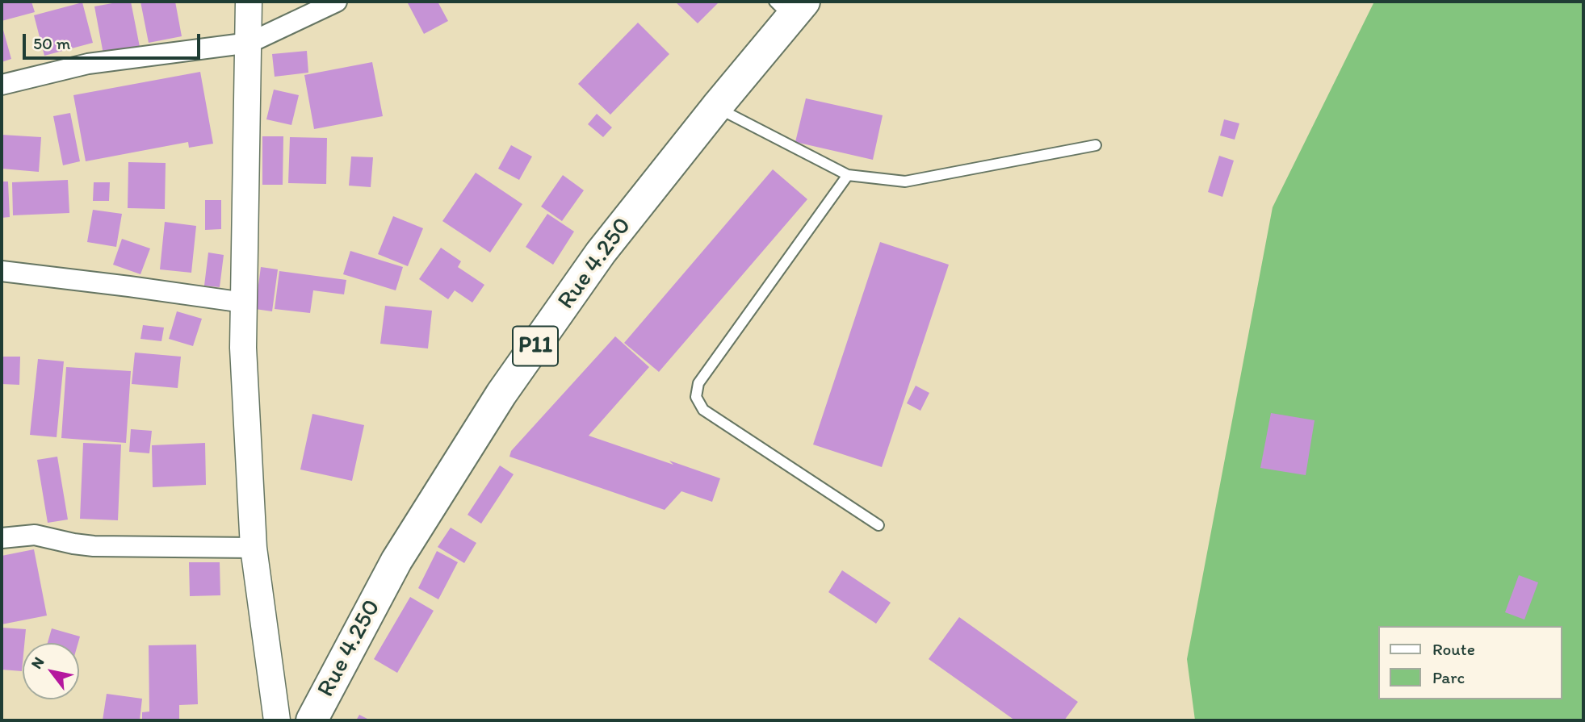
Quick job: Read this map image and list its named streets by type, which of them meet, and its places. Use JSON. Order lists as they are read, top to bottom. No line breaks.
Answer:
{"streets":{"main road":["Rue 4.250","P11"]},"legend":["Route","Parc"],"scale_bar":"50 m","north":"top left"}
